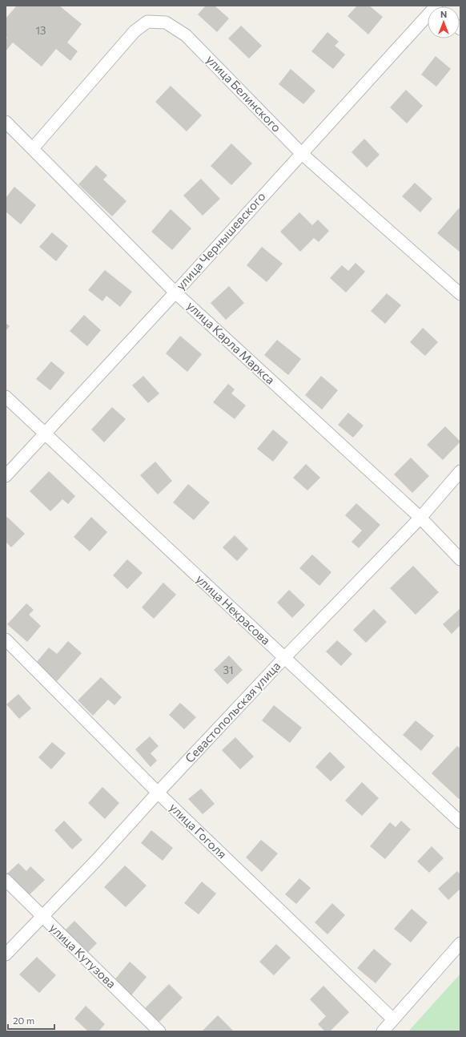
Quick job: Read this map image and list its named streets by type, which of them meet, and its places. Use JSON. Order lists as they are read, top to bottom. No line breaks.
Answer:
{"streets":{"street":["улица Белинского","улица Чернышевского","улица Карла Маркса","улица Некрасова","Севастопольская улица","улица Гоголя","улица Кутузова"]},"crossings":[["улица Белинского","улица Чернышевского"],["улица Белинского","улица Карла Маркса"],["улица Чернышевского","улица Карла Маркса"],["улица Чернышевского","улица Некрасова"],["улица Карла Маркса","Севастопольская улица"],["улица Некрасова","Севастопольская улица"],["Севастопольская улица","улица Гоголя"],["Севастопольская улица","улица Кутузова"]],"house_numbers":["13","31"],"scale_bar":"20 m","north":"top"}
